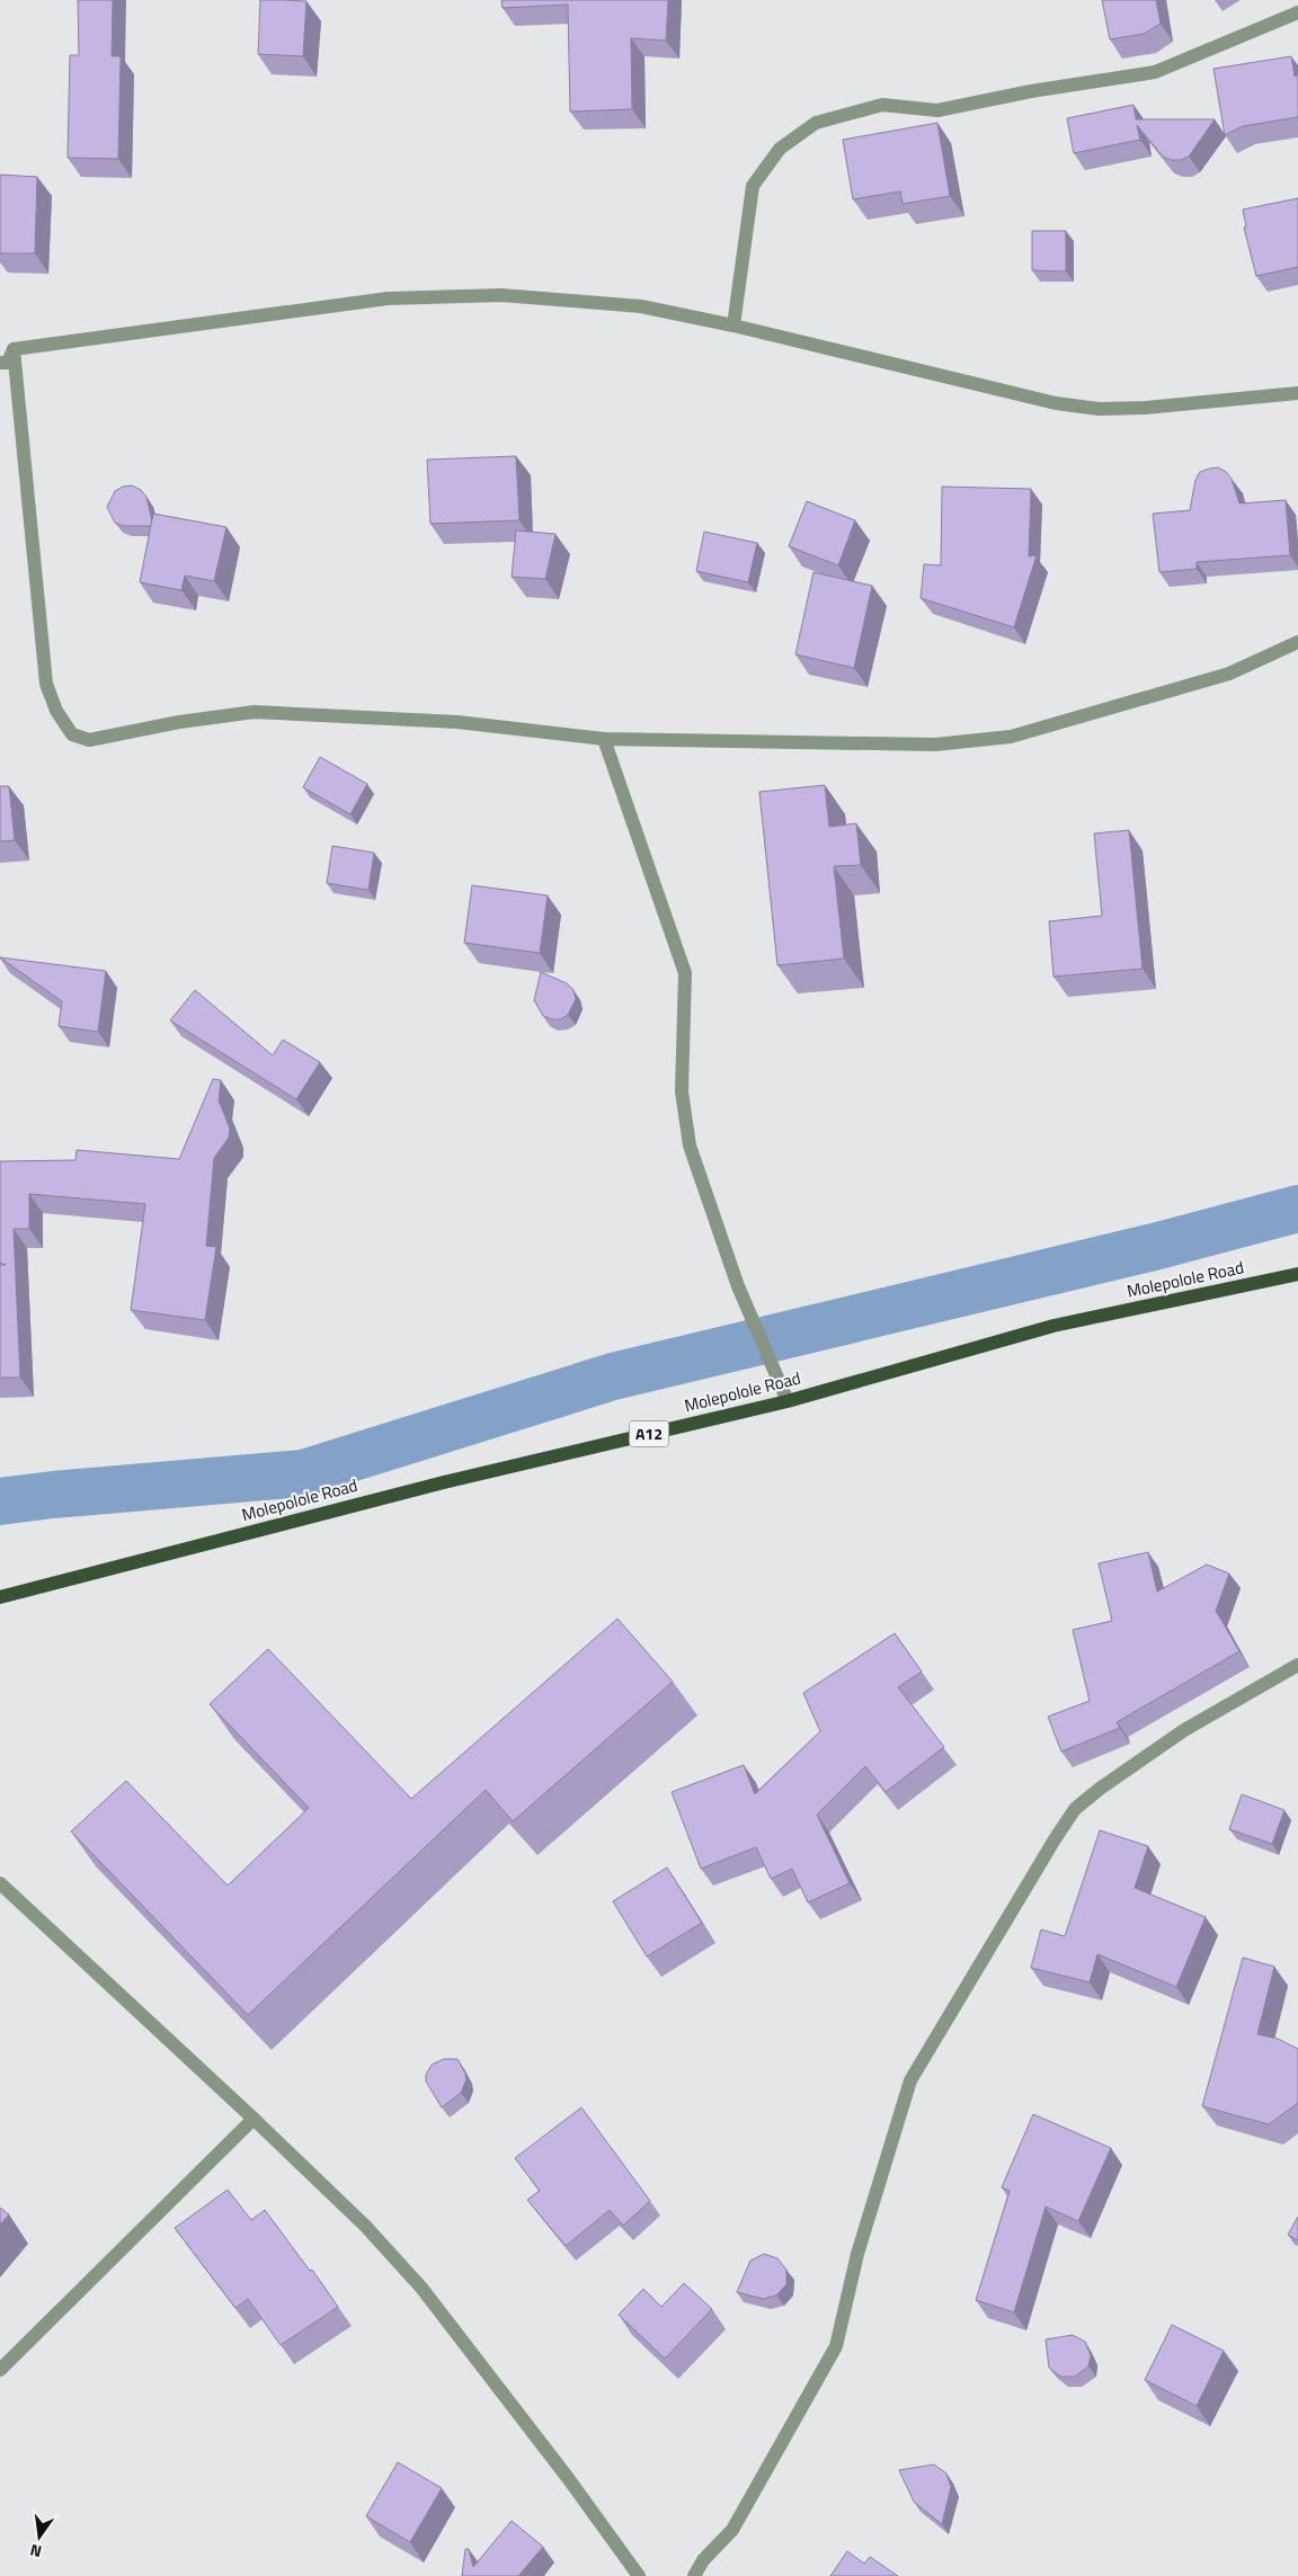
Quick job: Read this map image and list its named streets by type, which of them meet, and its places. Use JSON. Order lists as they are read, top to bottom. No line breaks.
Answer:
{"streets":{"main road":["Molepolole Road","A12"]},"north":"bottom"}
